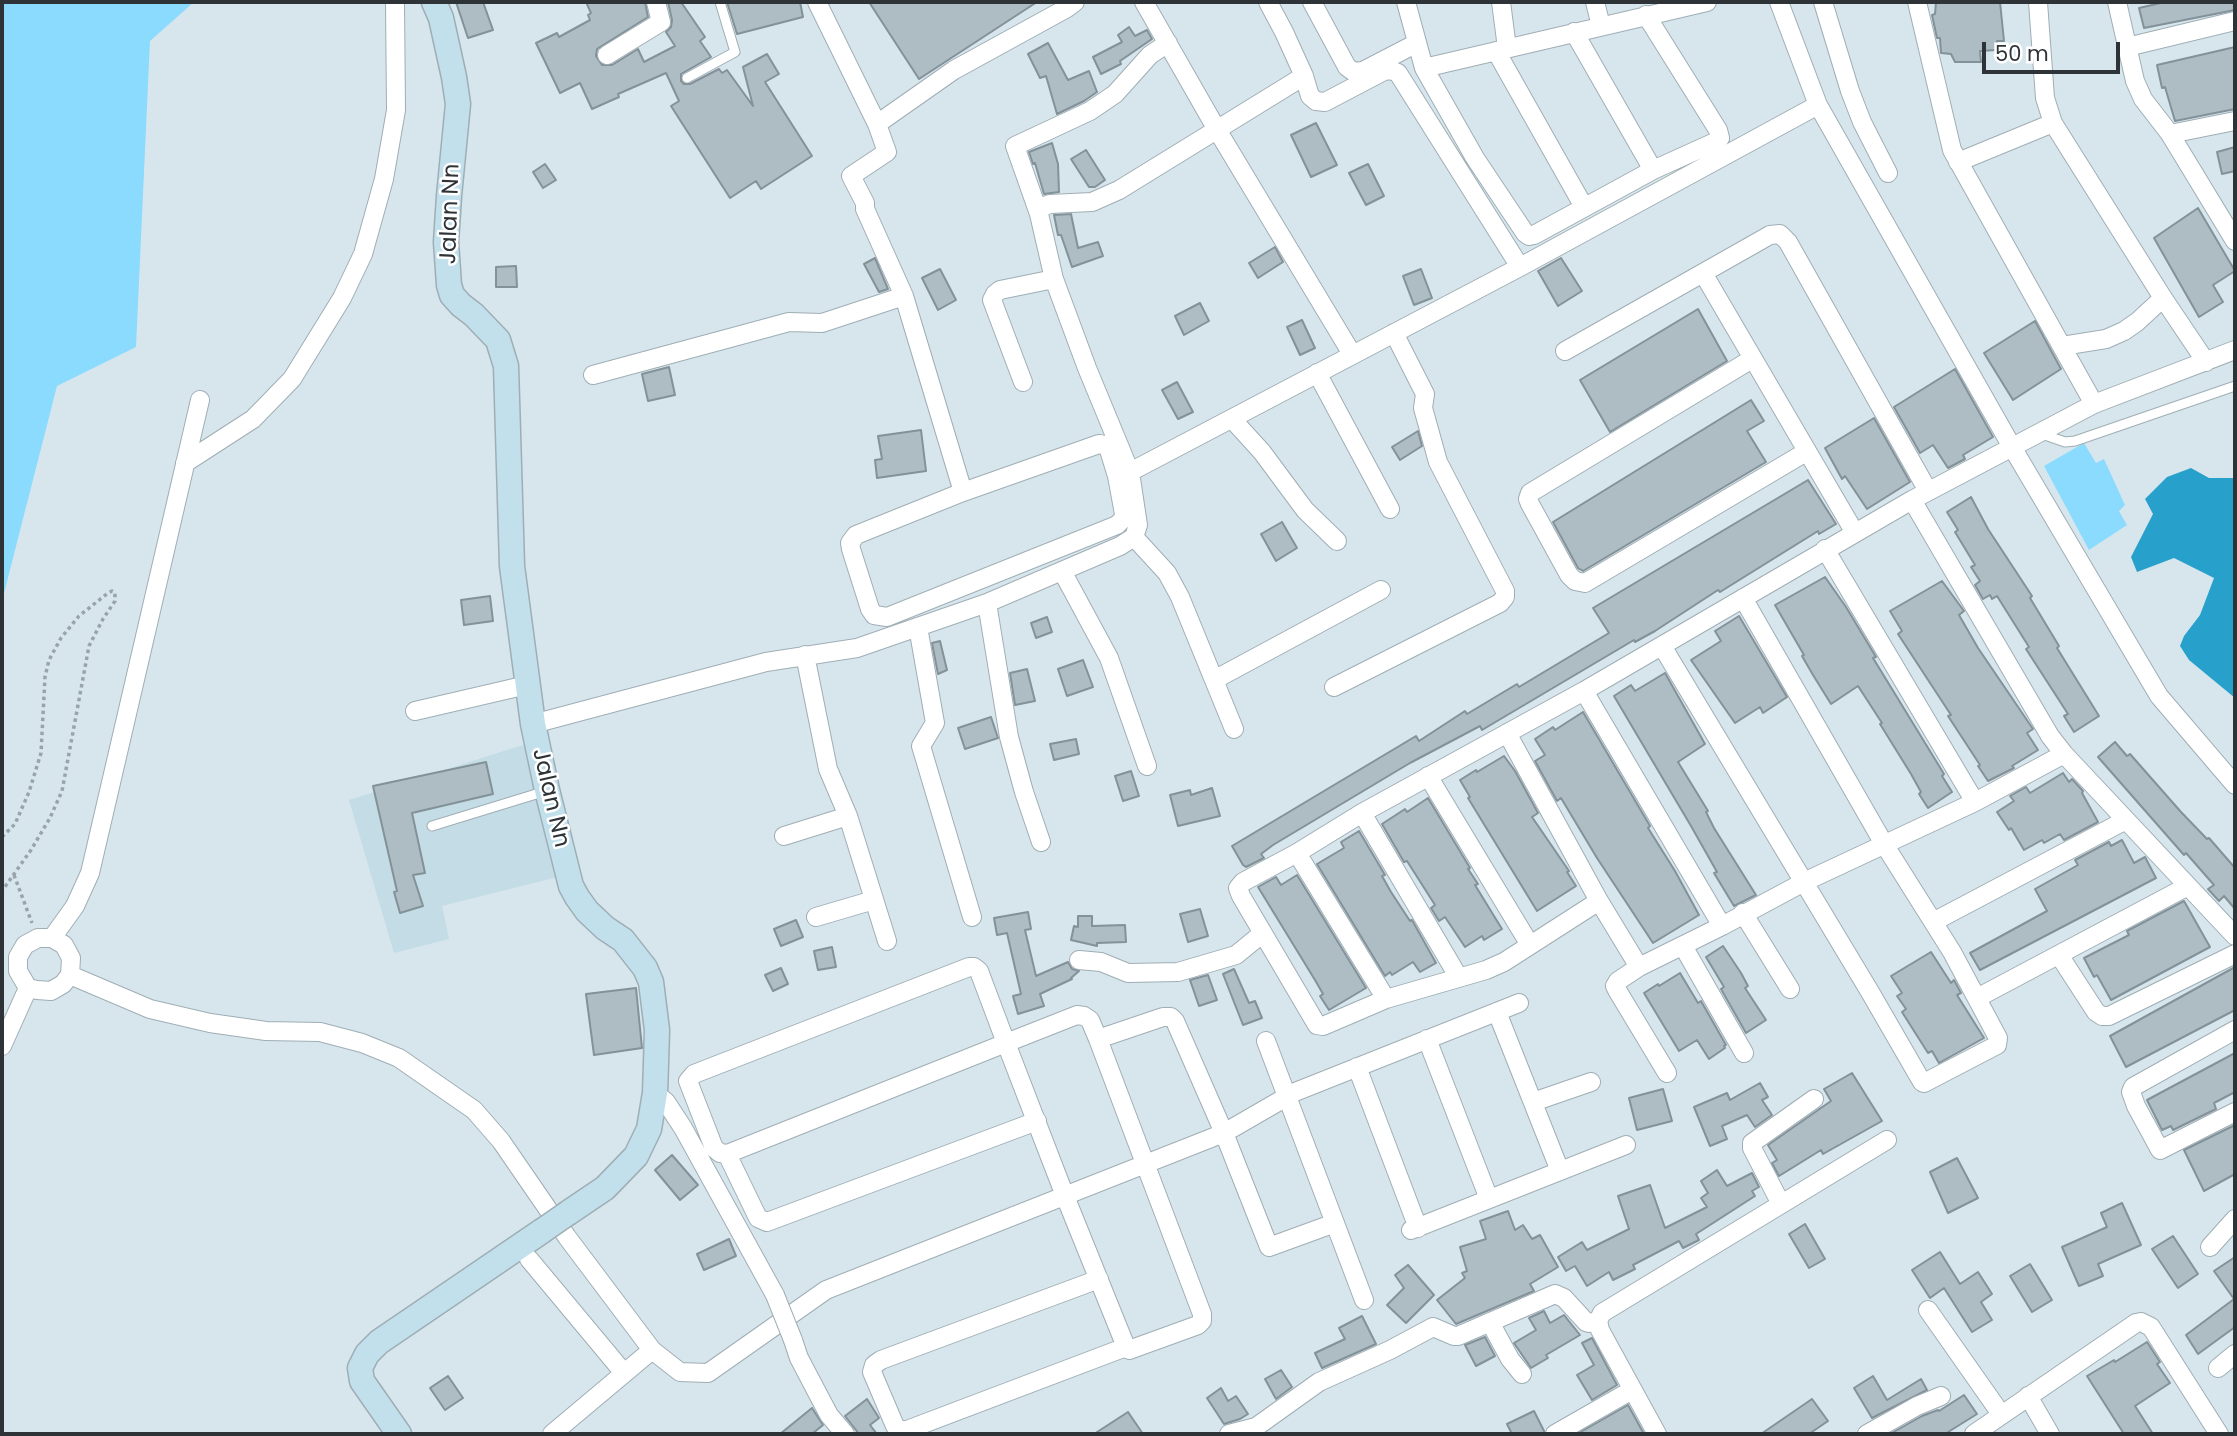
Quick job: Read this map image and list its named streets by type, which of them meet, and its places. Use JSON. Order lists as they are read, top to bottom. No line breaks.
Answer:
{"streets":{"street":["Jalan Nn"]},"scale_bar":"50 m"}
